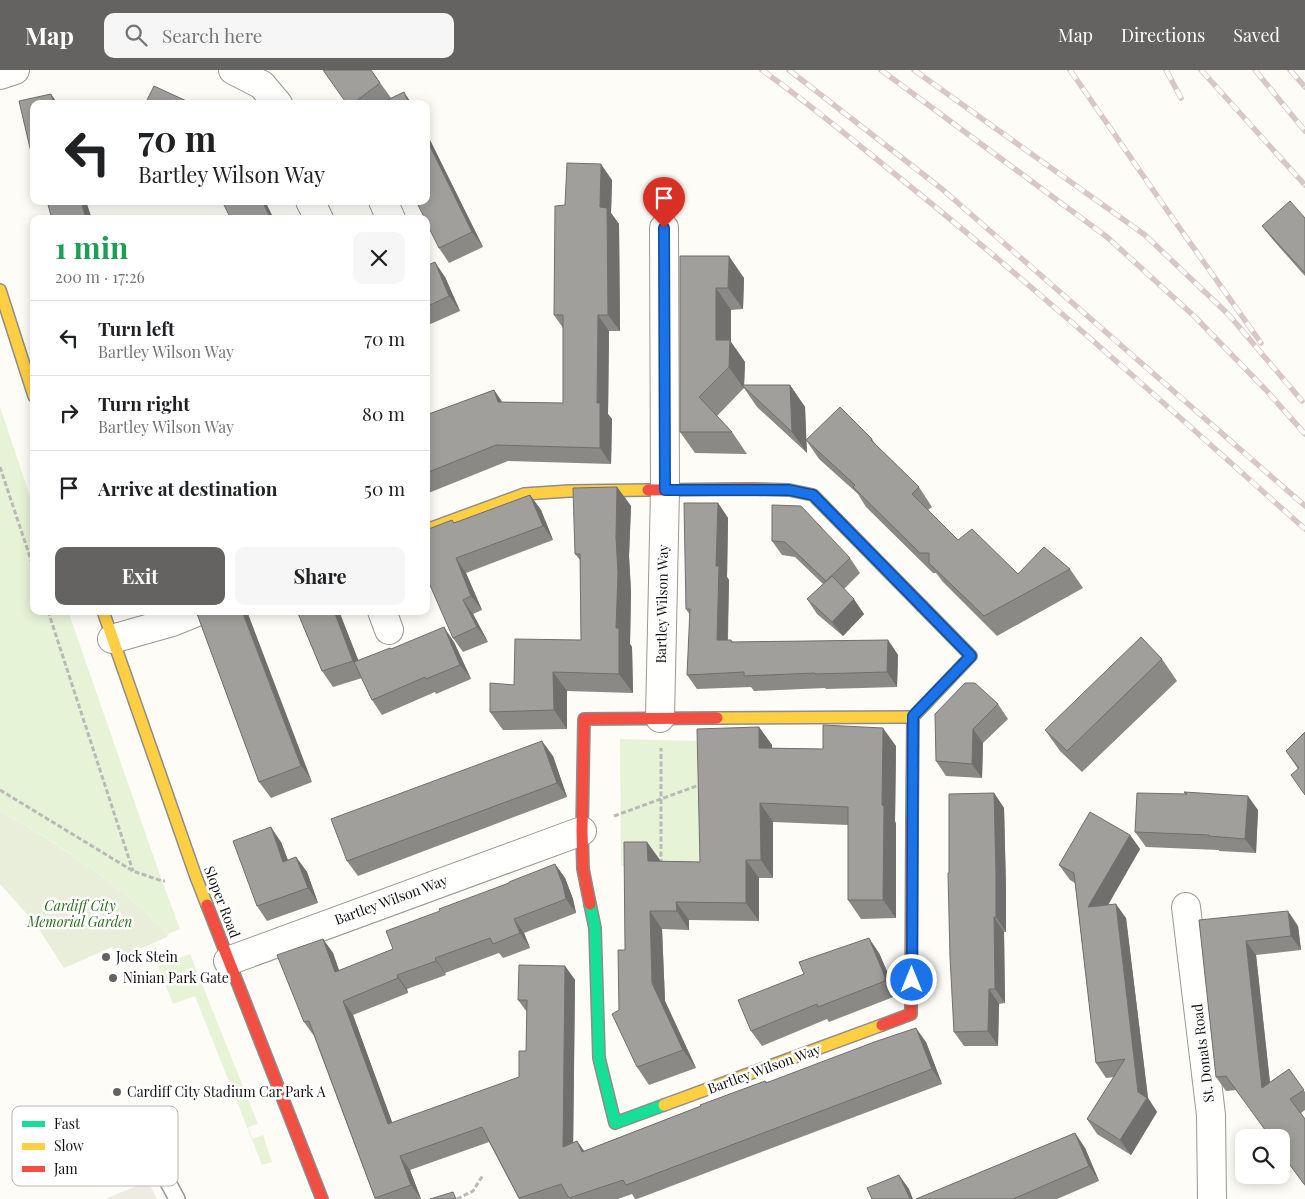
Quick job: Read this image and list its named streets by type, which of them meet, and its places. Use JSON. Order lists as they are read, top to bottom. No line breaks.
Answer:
{"streets":{"street":["Bartley Wilson Way","Sloper Road","St. Donats Road"]},"crossings":[["Bartley Wilson Way","Sloper Road"]],"parks":["Cardiff City Memorial Garden"],"places":["Jock Stein","Ninian Park Gate","Cardiff City Stadium Car Park A"],"legend":["Fast","Slow","Jam"],"page":{"header":"Map","search":"Search here","nav":["Map","Directions","Saved"],"turn":["70 m","Bartley Wilson Way"],"heading":["1 min","200 m · 17:26"],"list":[{"name":"Turn left","note":"Bartley Wilson Way","value":"70 m"},{"name":"Turn right","note":"Bartley Wilson Way","value":"80 m"},{"name":"Arrive at destination","value":"50 m"}],"buttons":["Exit","Share"]}}
